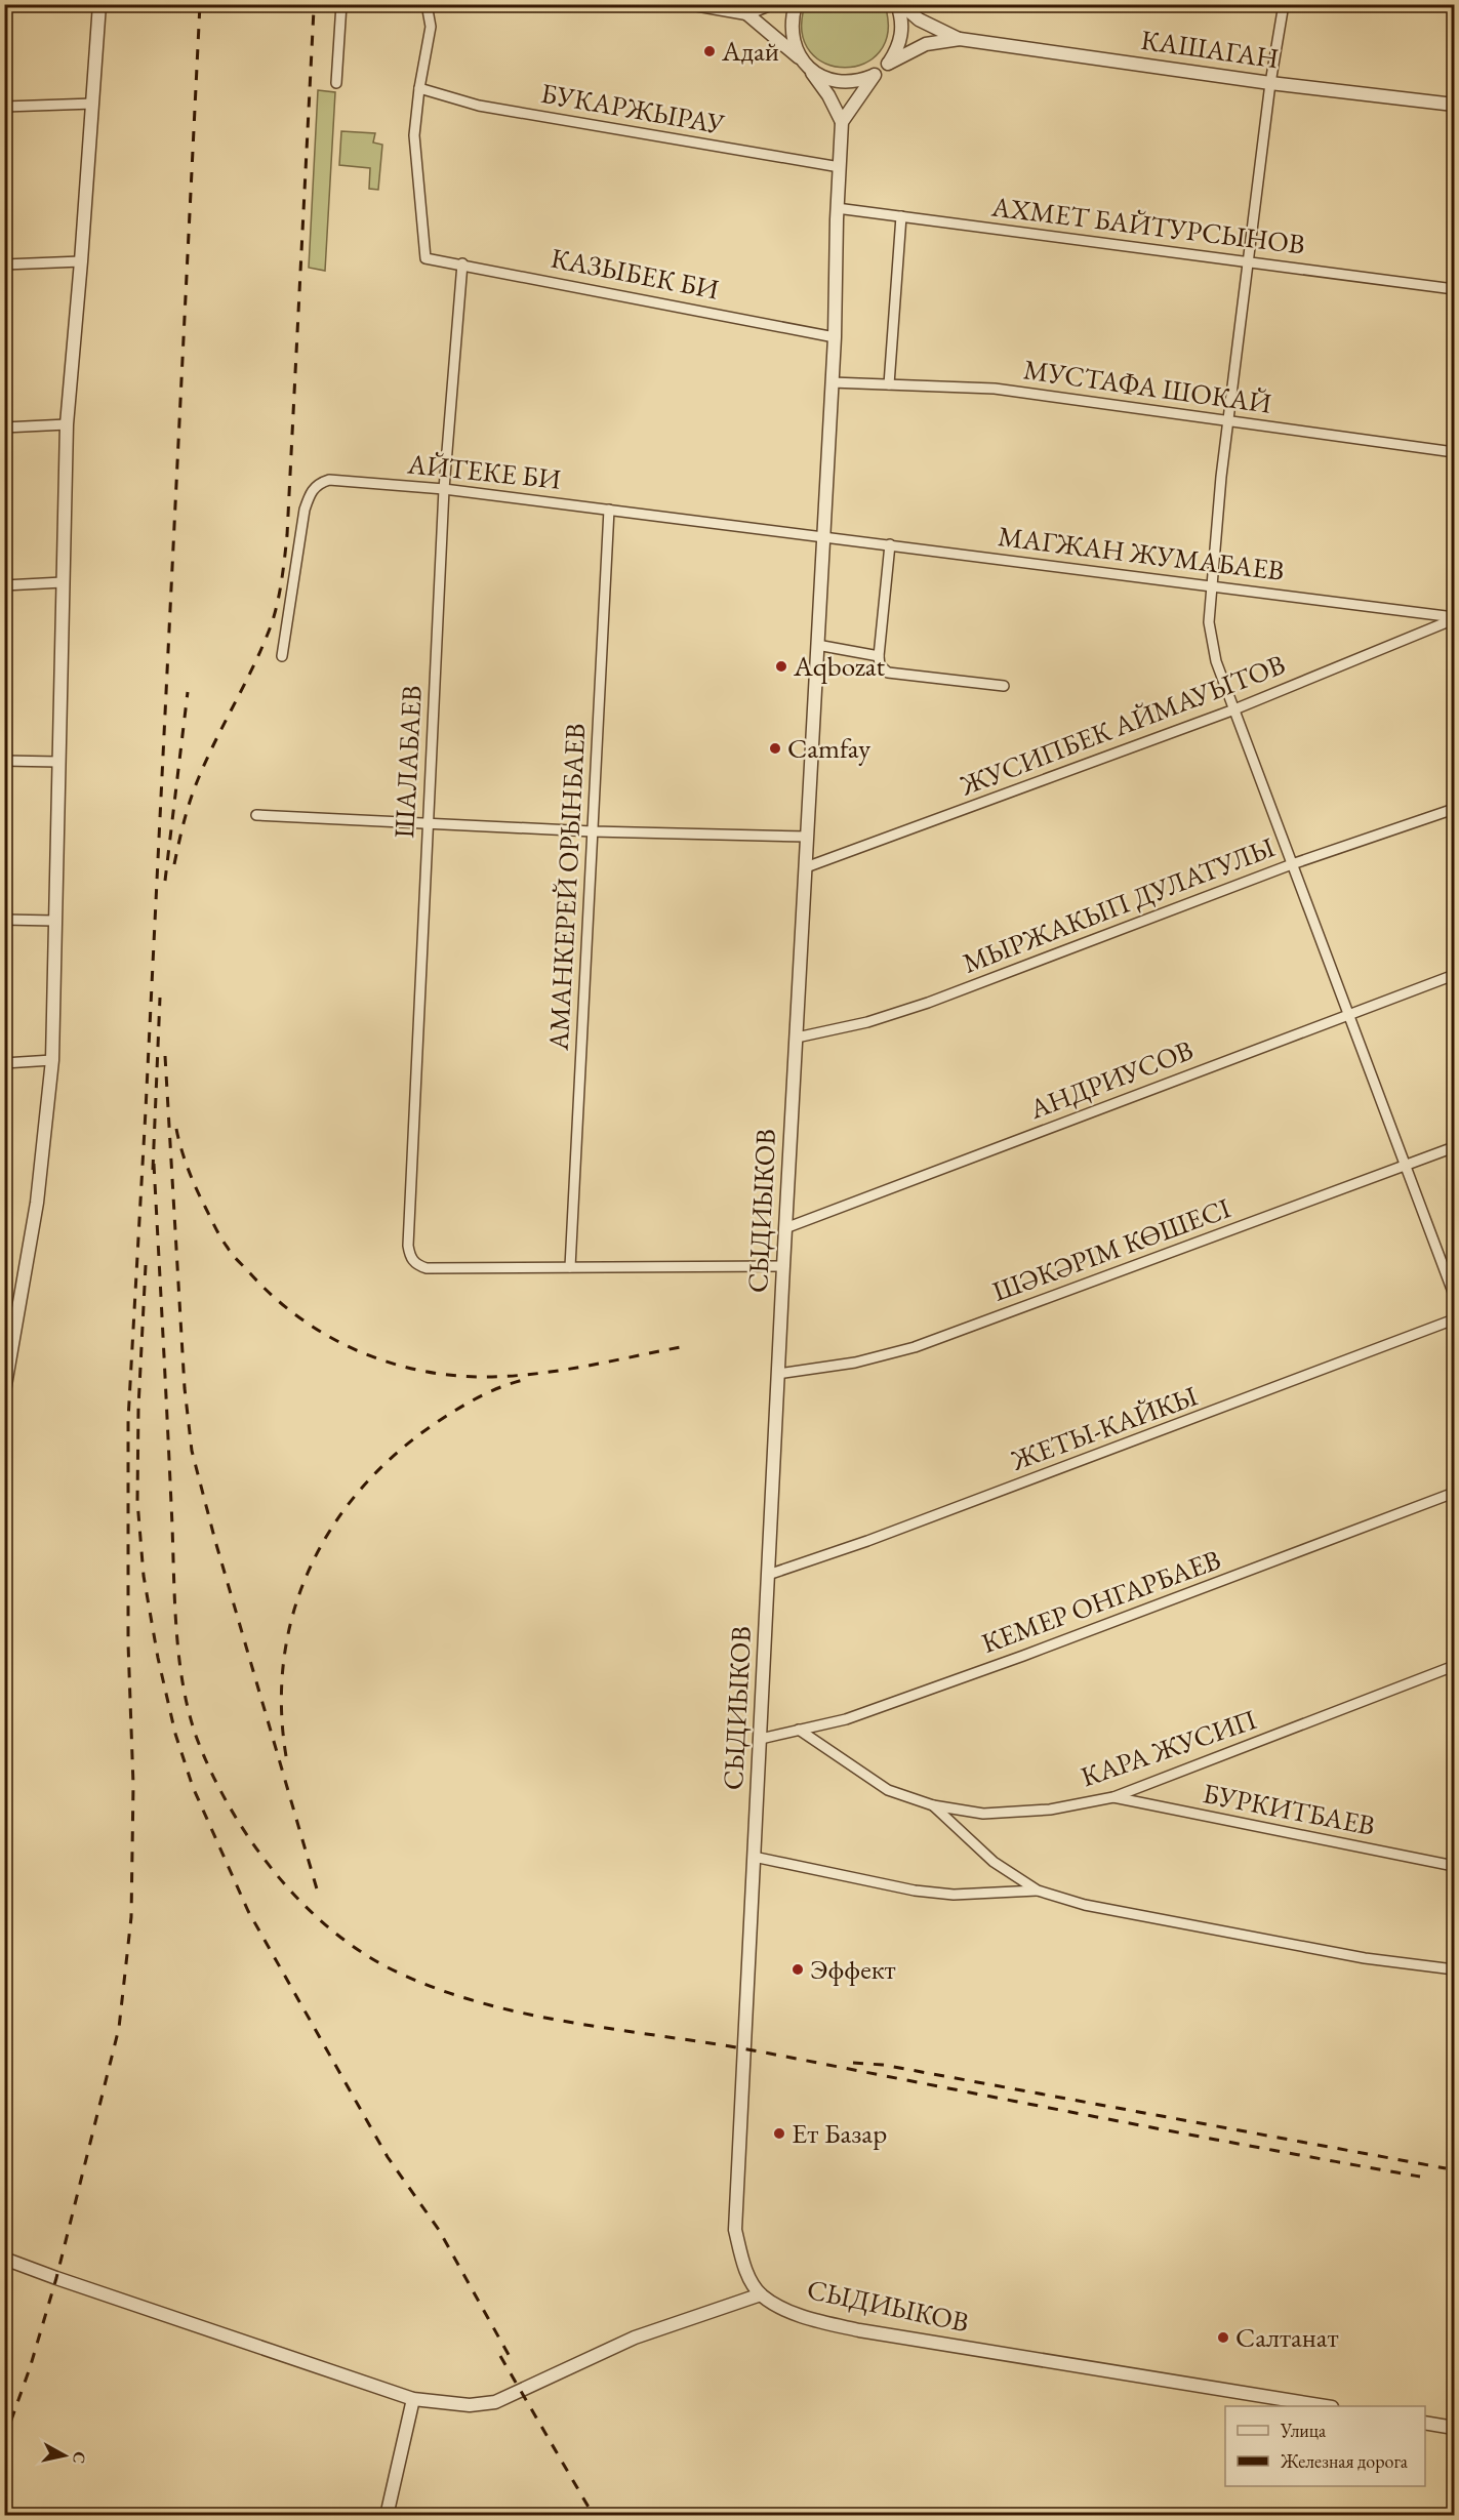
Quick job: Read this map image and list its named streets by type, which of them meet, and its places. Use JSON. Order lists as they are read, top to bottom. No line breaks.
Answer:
{"streets":{"street":["КАШАГАН","БУКАРЖЫРАУ","АХМЕТ БАЙТУРСЫНОВ","КАЗЫБЕК БИ","МУСТАФА ШОКАЙ","АЙТЕКЕ БИ","МАГЖАН ЖУМАБАЕВ","ЖУСИПБЕК АЙМАУЫТОВ","ШАЛАБАЕВ","АМАНКЕРЕЙ ОРЫНБАЕВ","МЫРЖАКЫП ДУЛАТУЛЫ","АНДРИУСОВ","СЫДИЫКОВ","ШӘКӘРІМ КӨШЕСІ","ЖЕТЫ-КАЙКЫ","КЕМЕР ОНГАРБАЕВ","КАРА ЖУСИП","БУРКИТБАЕВ"]},"crossings":[["БУКАРЖЫРАУ","КАЗЫБЕК БИ"],["БУКАРЖЫРАУ","СЫДИЫКОВ"],["АХМЕТ БАЙТУРСЫНОВ","СЫДИЫКОВ"],["КАЗЫБЕК БИ","ШАЛАБАЕВ"],["КАЗЫБЕК БИ","СЫДИЫКОВ"],["МУСТАФА ШОКАЙ","СЫДИЫКОВ"],["АЙТЕКЕ БИ","МАГЖАН ЖУМАБАЕВ"],["АЙТЕКЕ БИ","ШАЛАБАЕВ"],["АЙТЕКЕ БИ","АМАНКЕРЕЙ ОРЫНБАЕВ"],["АЙТЕКЕ БИ","СЫДИЫКОВ"],["МАГЖАН ЖУМАБАЕВ","ЖУСИПБЕК АЙМАУЫТОВ"],["МАГЖАН ЖУМАБАЕВ","СЫДИЫКОВ"],["ЖУСИПБЕК АЙМАУЫТОВ","СЫДИЫКОВ"],["ШАЛАБАЕВ","АМАНКЕРЕЙ ОРЫНБАЕВ"],["МЫРЖАКЫП ДУЛАТУЛЫ","СЫДИЫКОВ"],["АНДРИУСОВ","СЫДИЫКОВ"],["СЫДИЫКОВ","ШӘКӘРІМ КӨШЕСІ"],["СЫДИЫКОВ","ЖЕТЫ-КАЙКЫ"],["СЫДИЫКОВ","КЕМЕР ОНГАРБАЕВ"],["КЕМЕР ОНГАРБАЕВ","КАРА ЖУСИП"],["КАРА ЖУСИП","БУРКИТБАЕВ"]],"places":["Адай","Aqbozat","Camfay","Эффект","Ет Базар","Салтанат"],"legend":["Улица","Железная дорога"],"north":"right"}
